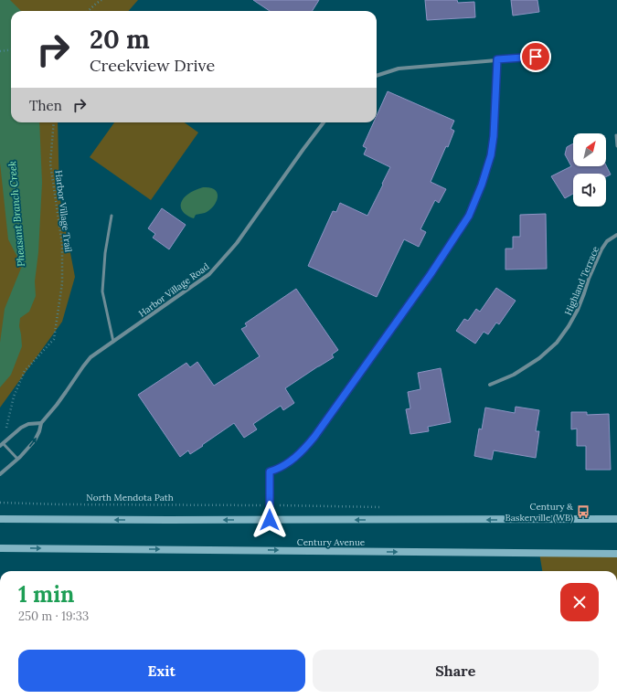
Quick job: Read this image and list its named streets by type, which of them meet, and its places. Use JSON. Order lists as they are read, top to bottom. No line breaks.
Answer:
{"streets":{"main road":["Century Avenue"],"street":["Highland Terrace","Harbor Village Road"],"path":["Harbor Village Trail","North Mendota Path"]},"water":["Pheasant Branch Creek"],"places":{"bus stop":["Century & Baskerville (WB)"]},"north":"top right","page":{"turn":["20 m","Creekview Drive"],"then":"Then","heading":["1 min","250 m · 19:33"],"buttons":["Exit","Share"]}}
